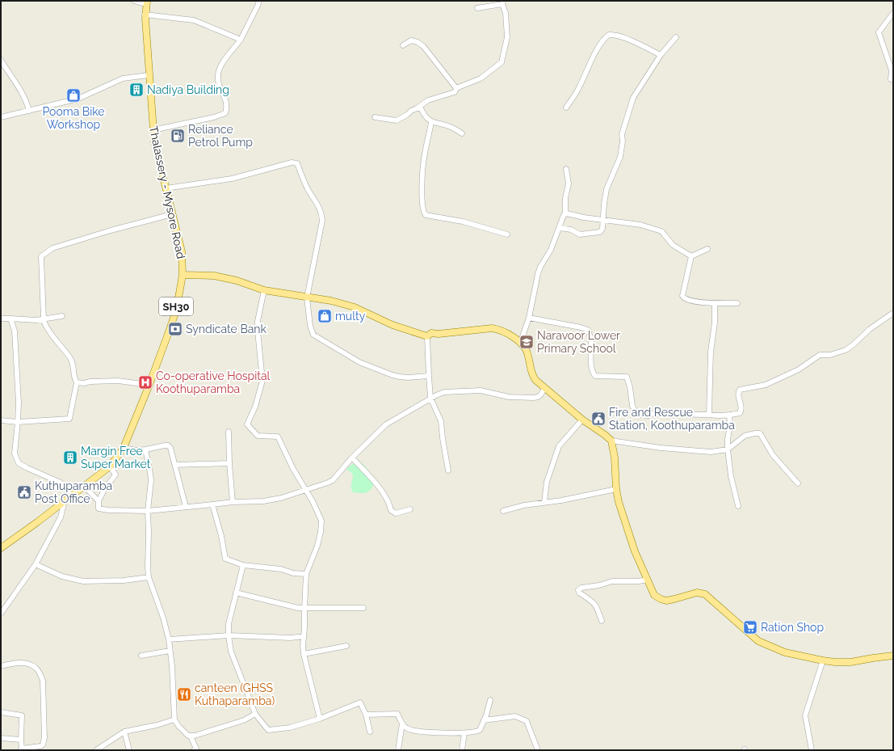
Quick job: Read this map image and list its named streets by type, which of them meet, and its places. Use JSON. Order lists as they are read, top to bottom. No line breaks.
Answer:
{"streets":{"main road":["Thalassery - Mysore Road","SH30"]},"places":{"building":["Nadiya Building","Margin Free Super Market"],"shop":["Pooma Bike Workshop","multy"],"fuel station":["Reliance Petrol Pump"],"bank":["Syndicate Bank"],"school or university":["Naravoor Lower Primary School"],"hospital":["Co-operative Hospital Koothuparamba"],"public building":["Fire and Rescue Station, Koothuparamba","Kuthuparamba Post Office"],"supermarket":["Ration Shop"],"restaurant":["canteen (GHSS Kuthaparamba)"]}}
